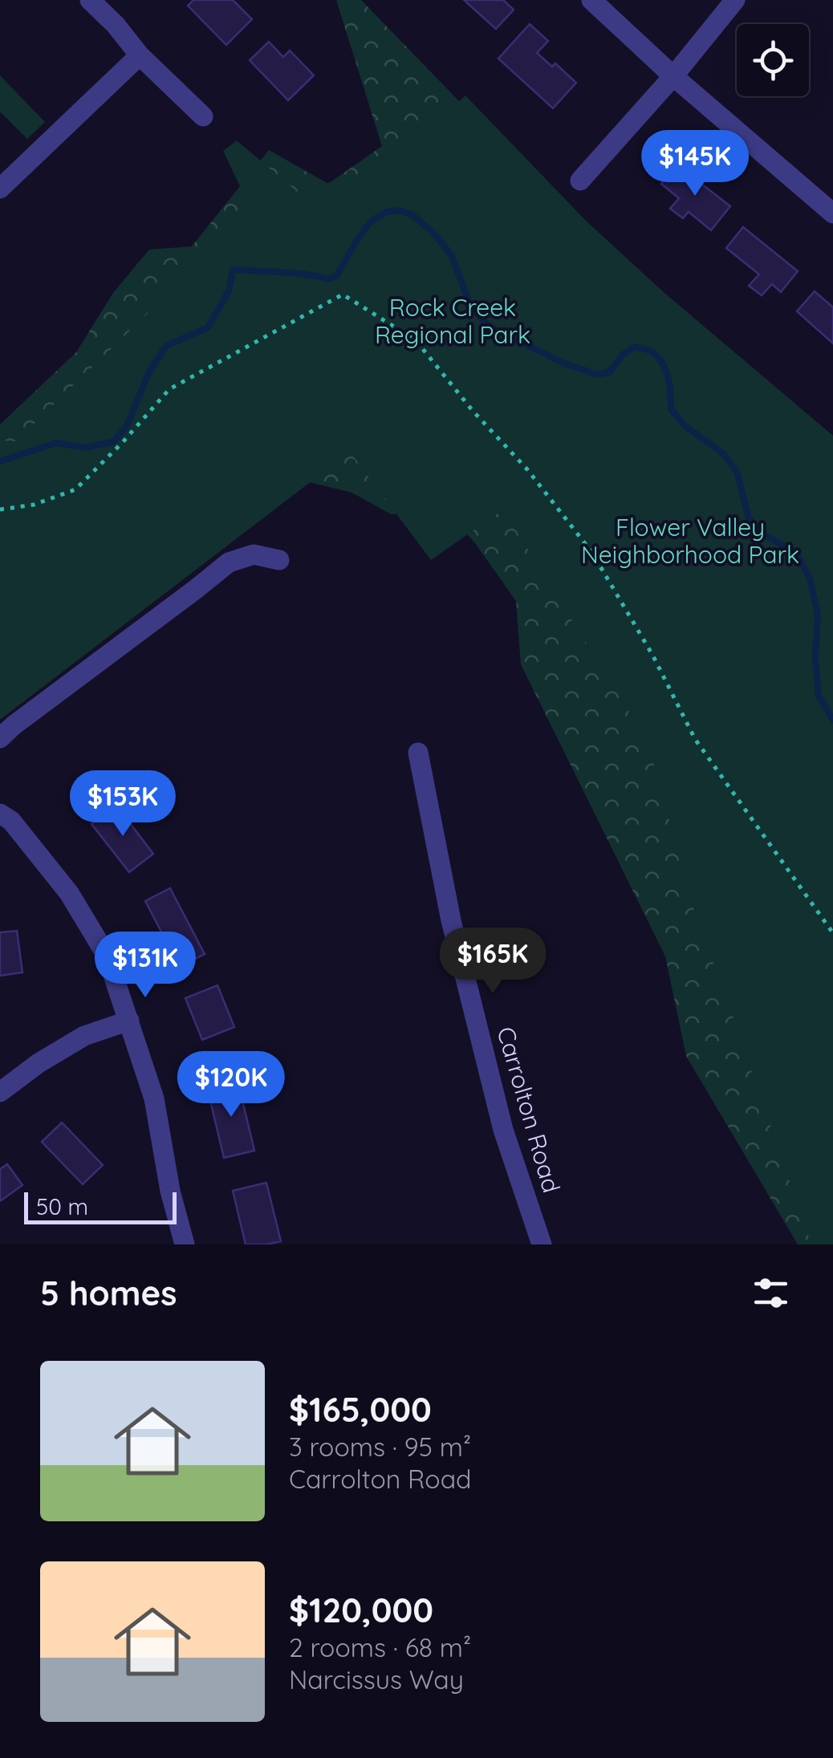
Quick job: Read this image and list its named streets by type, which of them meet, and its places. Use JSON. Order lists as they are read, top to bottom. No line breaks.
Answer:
{"streets":{"street":["Carrolton Road"]},"parks":["Rock Creek Regional Park","Flower Valley Neighborhood Park"],"scale_bar":"50 m","page":{"price":["$145K","$153K","$165K","$131K","$120K"],"scale":"50 m","heading":"5 homes","list":[{"name":"$165,000","note":"3 rooms · 95 m² · Carrolton Road"},{"name":"$120,000","note":"2 rooms · 68 m² · Narcissus Way"}]}}
